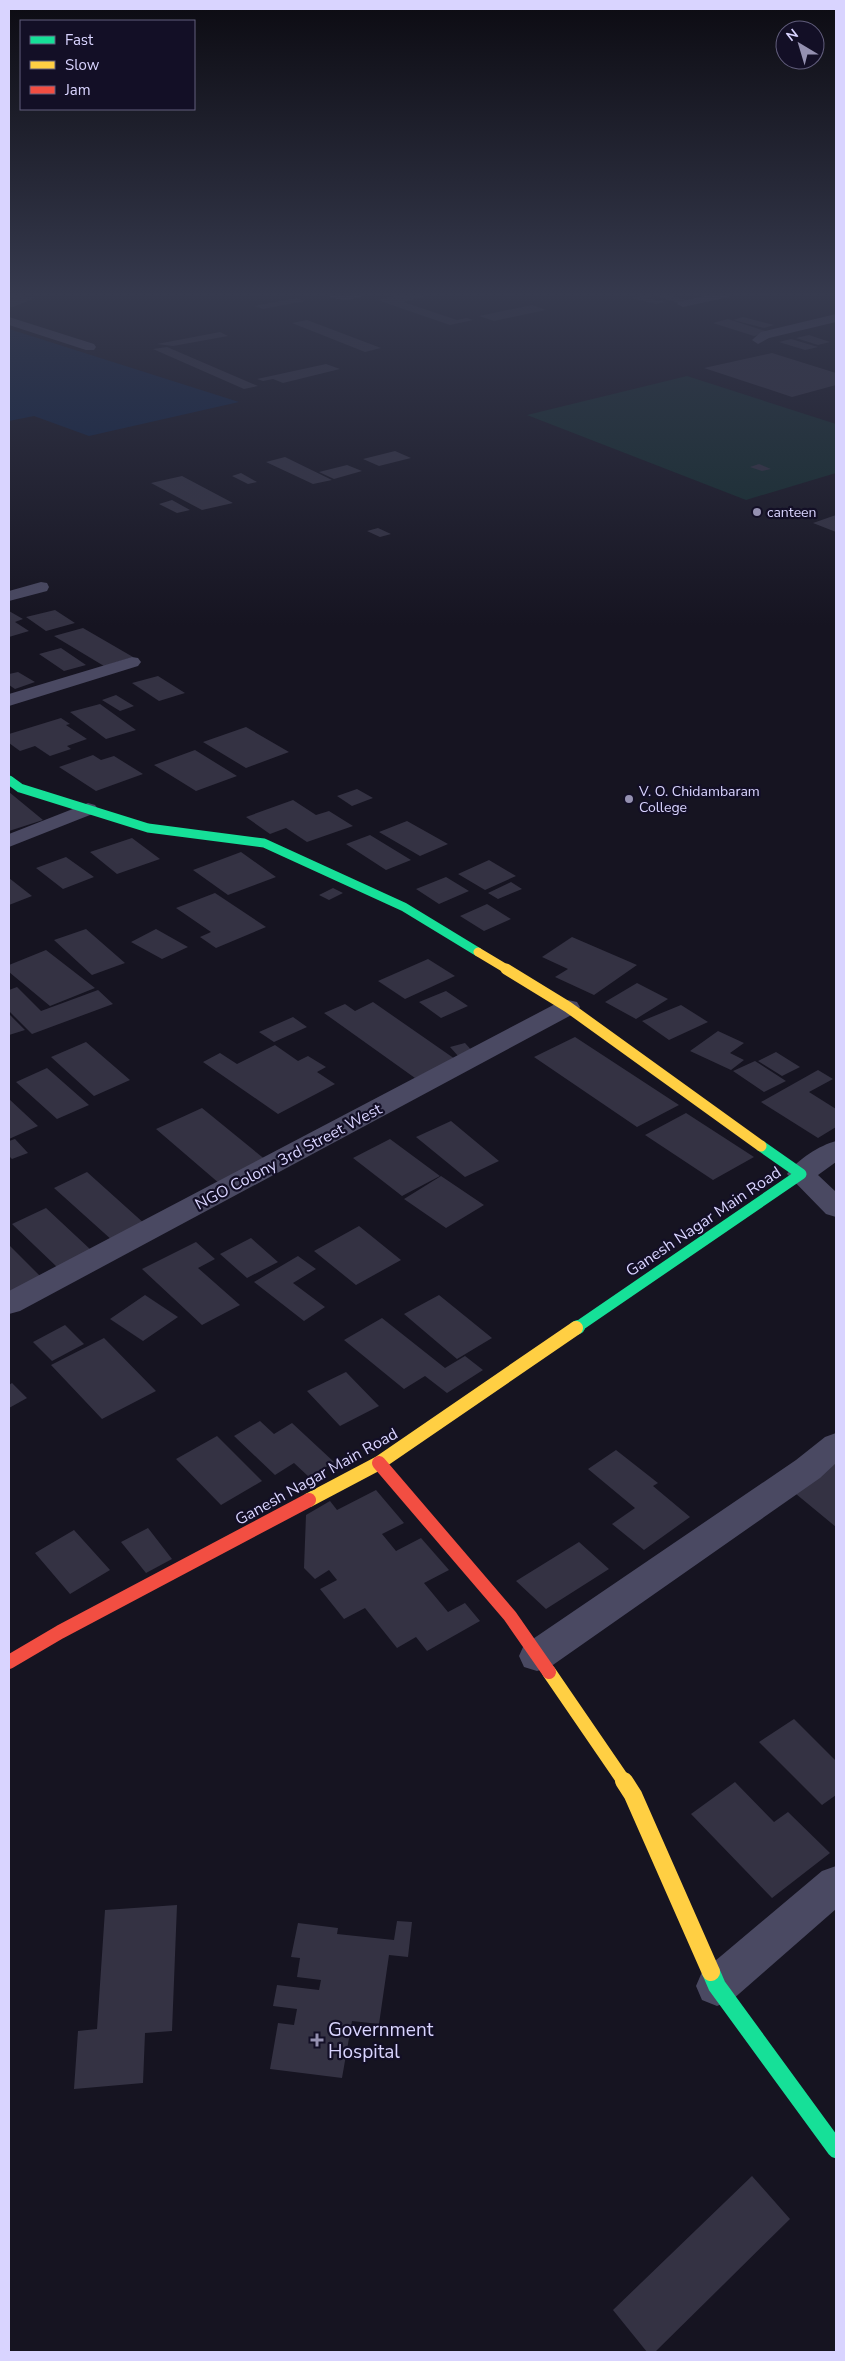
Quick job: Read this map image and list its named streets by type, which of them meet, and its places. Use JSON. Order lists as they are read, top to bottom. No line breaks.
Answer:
{"streets":{"street":["NGO Colony 3rd Street West","Ganesh Nagar Main Road"]},"crossings":[["NGO Colony 3rd Street West","Ganesh Nagar Main Road"]],"places":{"other":["canteen","V. O. Chidambaram College"],"health":["Government Hospital"]},"legend":["Fast","Slow","Jam"],"north":"top left"}
